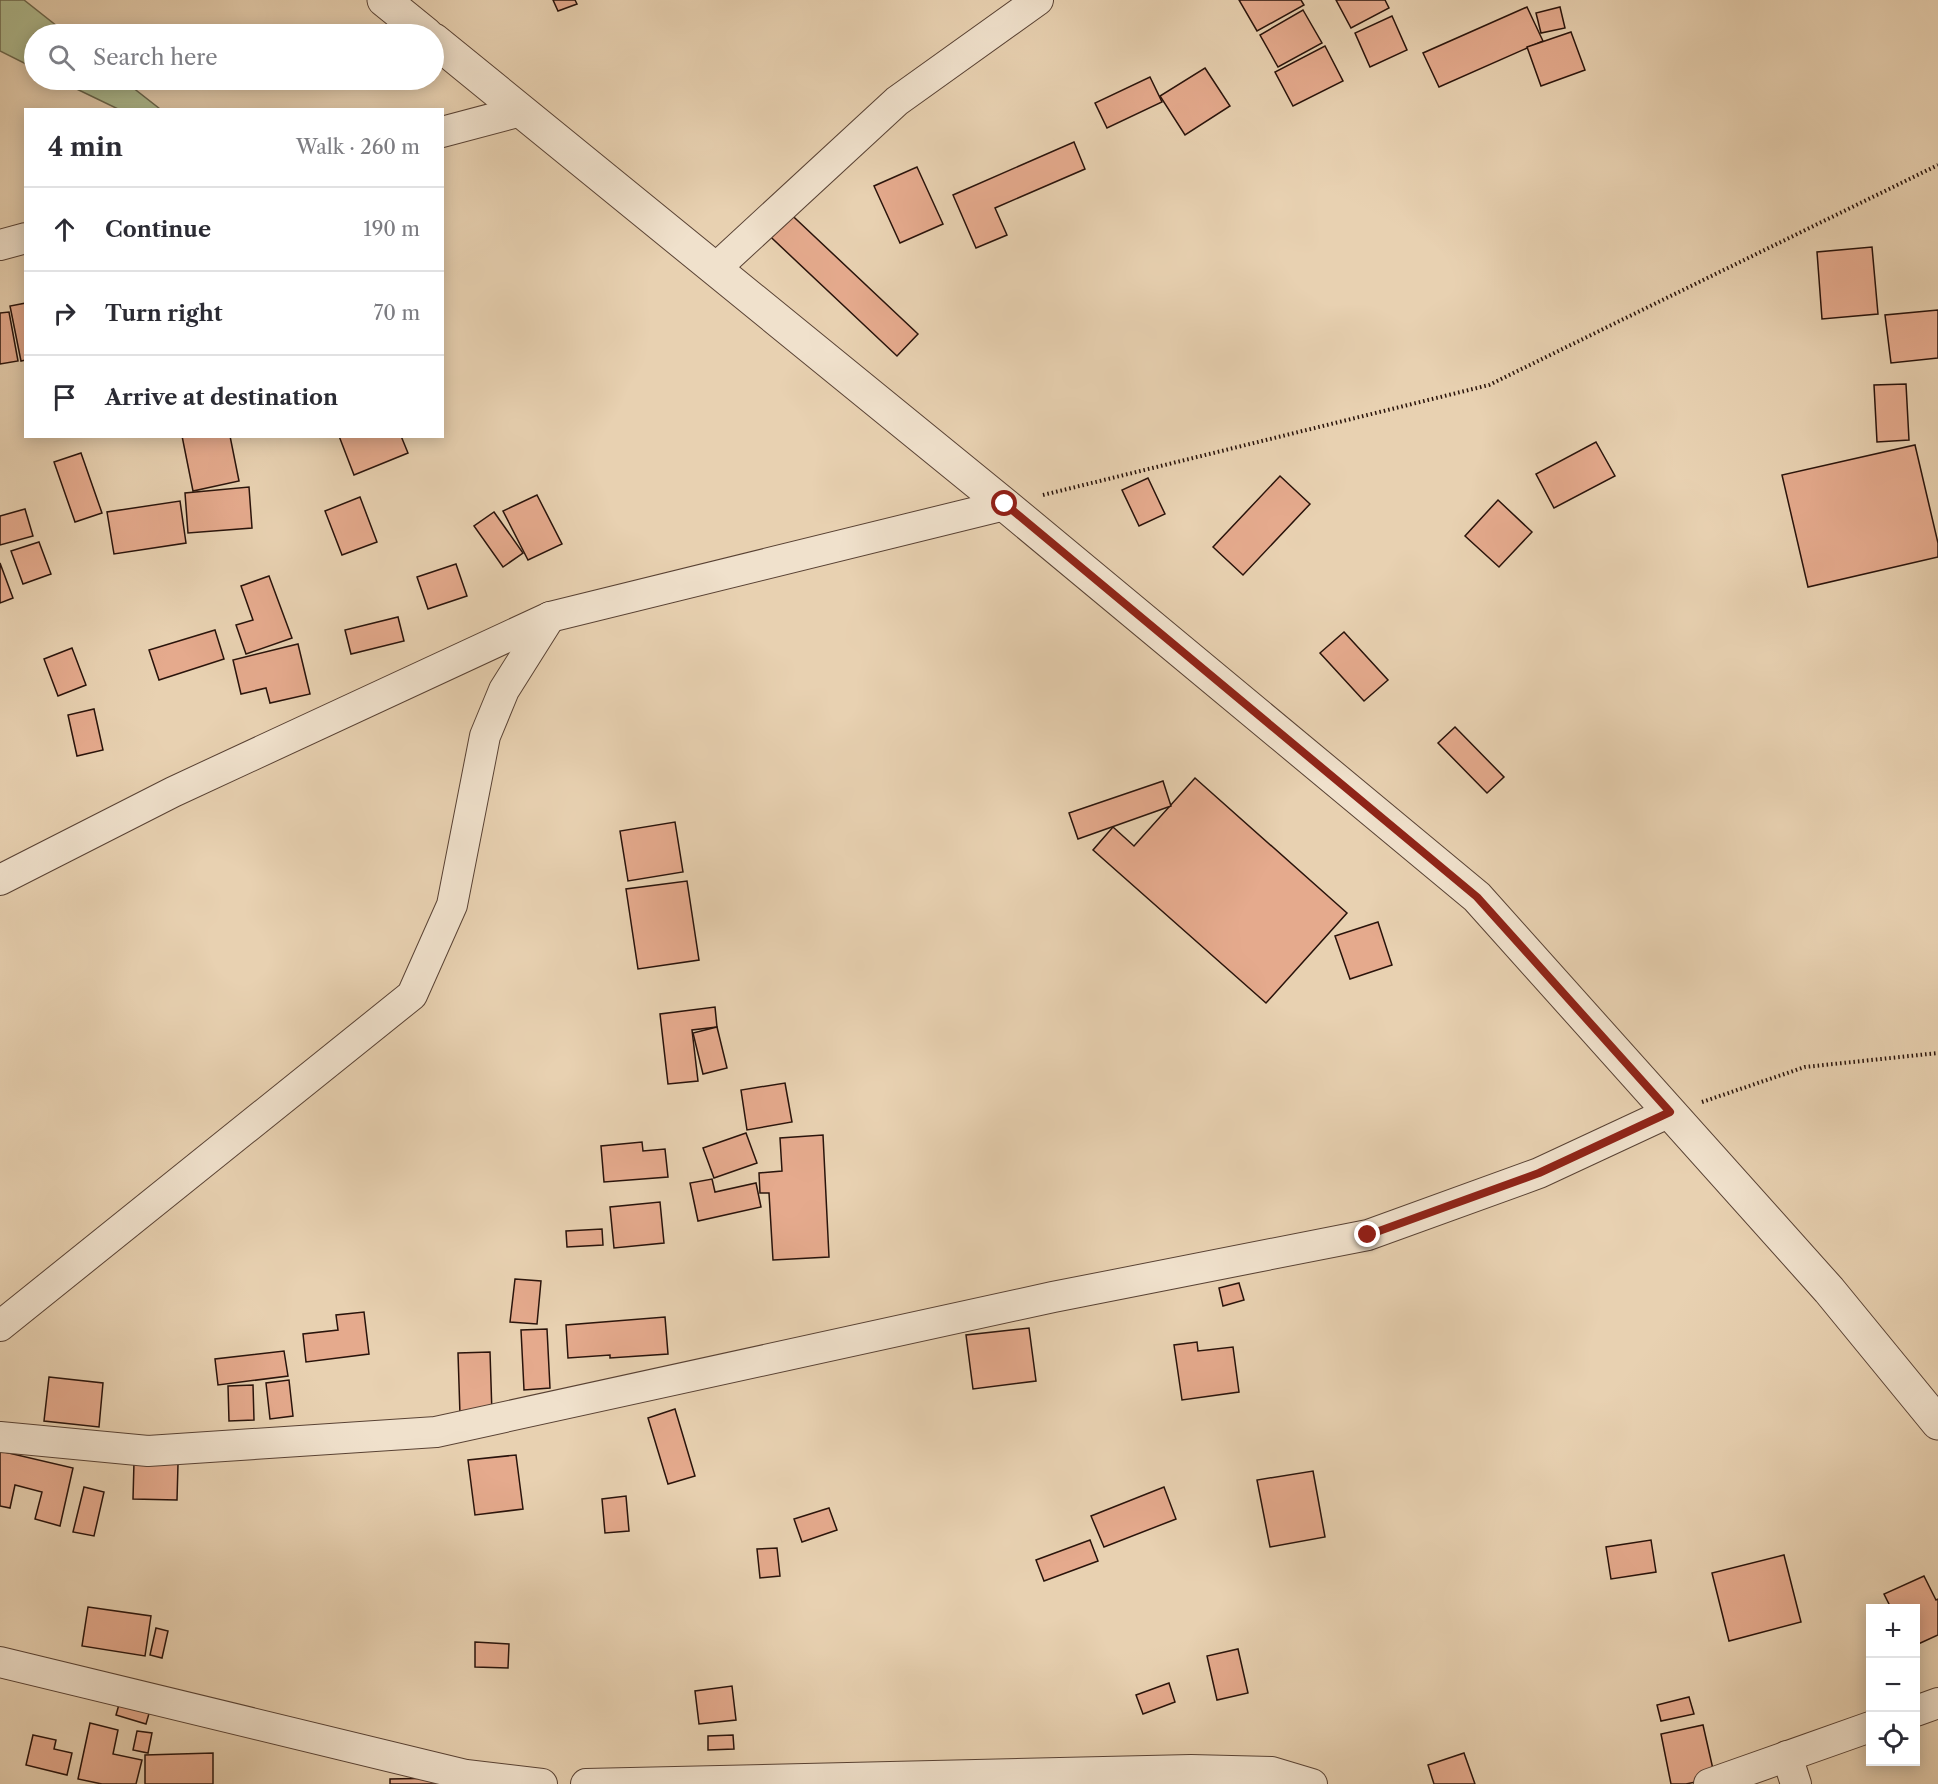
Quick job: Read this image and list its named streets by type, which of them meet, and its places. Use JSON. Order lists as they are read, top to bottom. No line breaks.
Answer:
{"page":{"search":"Search here","heading":["4 min","Walk · 260 m"],"list":[["Continue","190 m"],["Turn right","70 m"],"Arrive at destination"],"map_buttons":["+","−"]}}
